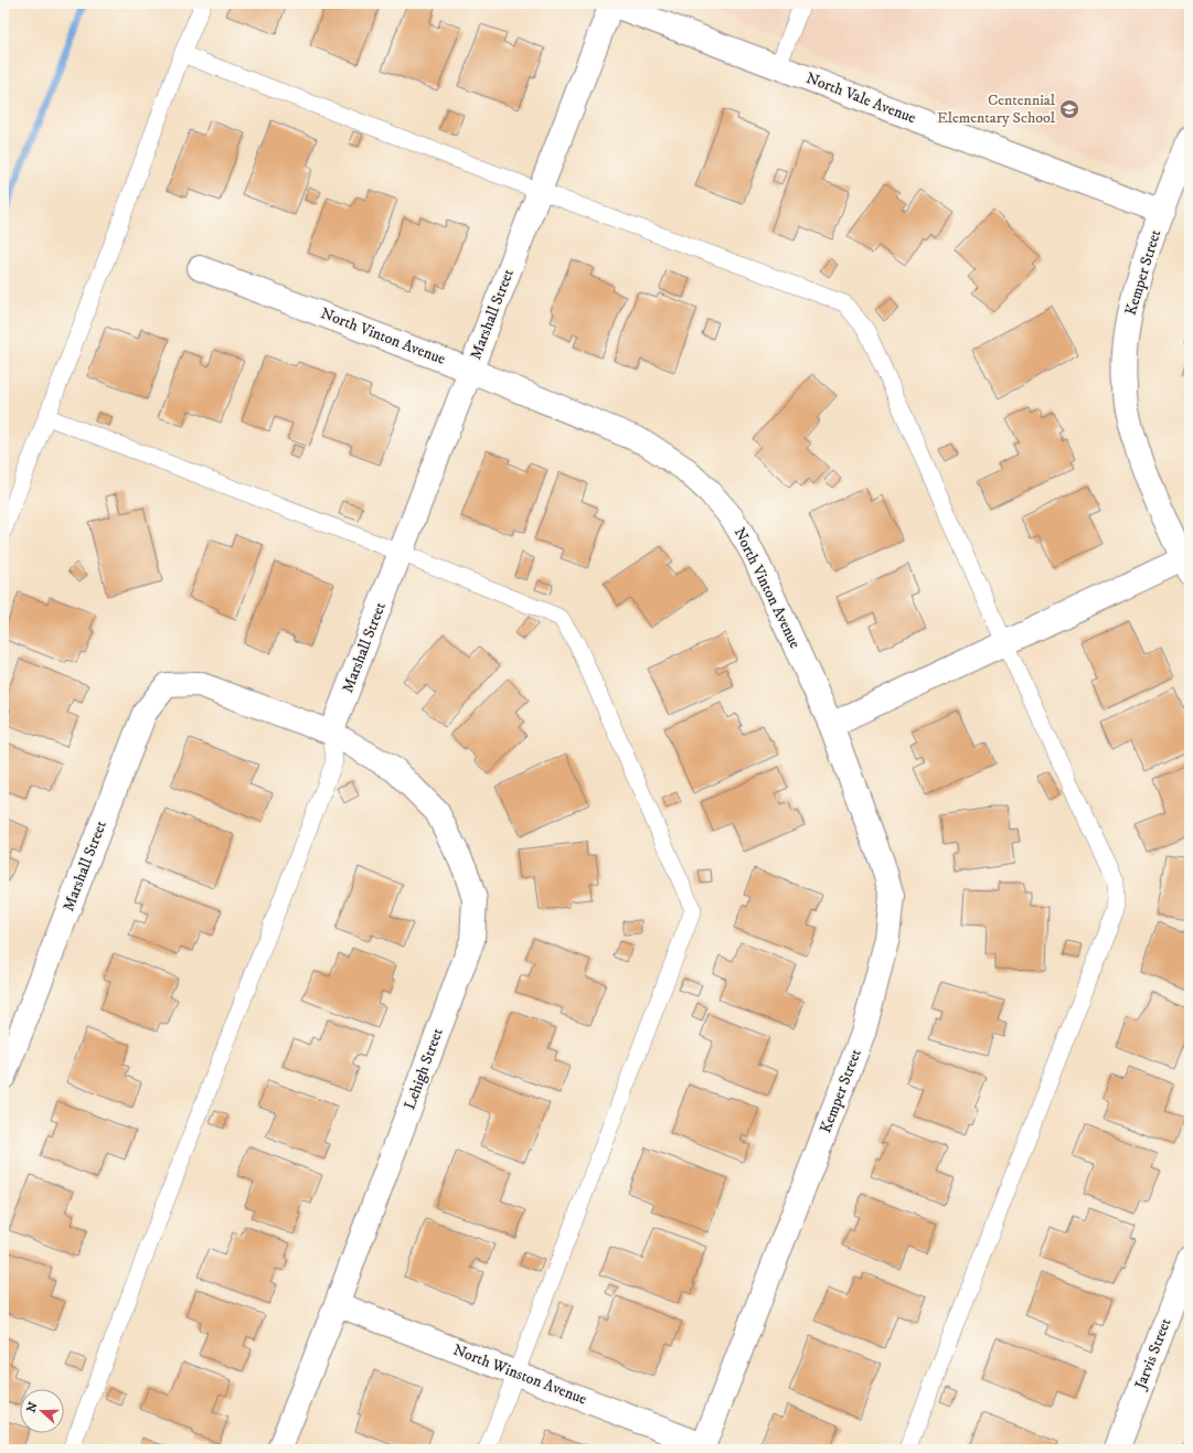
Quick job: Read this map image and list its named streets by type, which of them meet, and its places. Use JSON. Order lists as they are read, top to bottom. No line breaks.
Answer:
{"streets":{"street":["North Vale Avenue","Kemper Street","Marshall Street","North Vinton Avenue","Lehigh Street","Jarvis Street","North Winston Avenue"]},"crossings":[["North Vale Avenue","Kemper Street"],["North Vale Avenue","Marshall Street"],["Kemper Street","North Vinton Avenue"],["Kemper Street","North Winston Avenue"],["Marshall Street","North Vinton Avenue"],["Marshall Street","Lehigh Street"],["Lehigh Street","North Winston Avenue"]],"places":{"school or university":["Centennial Elementary School"]},"north":"left"}
